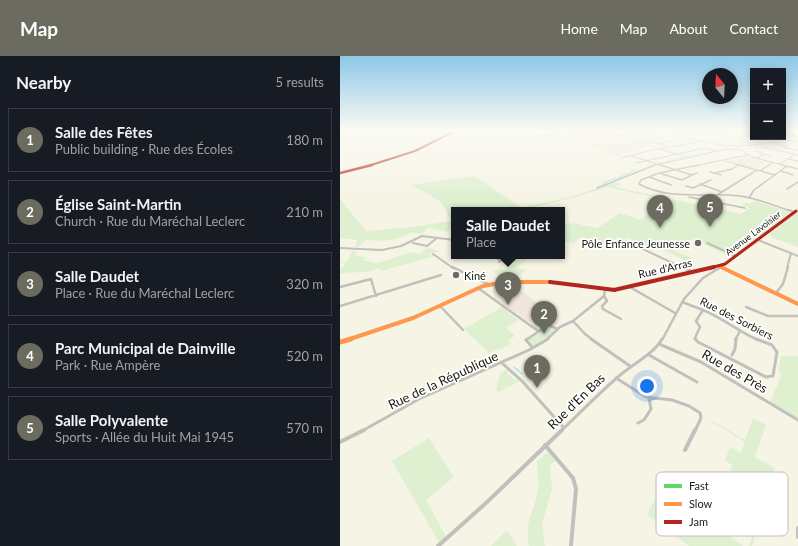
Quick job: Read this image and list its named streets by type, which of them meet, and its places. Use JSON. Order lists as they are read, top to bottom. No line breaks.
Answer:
{"streets":{"main road":["Avenue Lavoisier","Rue d'Arras"],"street":["Rue des Sorbiers","Rue des Près","Rue de la République","Rue d'En Bas"]},"crossings":[["Avenue Lavoisier","Rue d'Arras"],["Avenue Lavoisier","Rue d'En Bas"],["Rue d'Arras","Rue d'En Bas"],["Rue des Sorbiers","Rue d'En Bas"],["Rue des Près","Rue d'En Bas"]],"places":["Pôle Enfance Jeunesse","Kiné"],"legend":["Fast","Slow","Jam"],"north":"top","page":{"header":"Map","nav":["Home","Map","About","Contact"],"heading":["Nearby","5 results"],"map_buttons":["+","−"],"list":[{"mark":"1","name":"Salle des Fêtes","note":"Public building · Rue des Écoles","value":"180 m"},{"mark":"2","name":"Église Saint-Martin","note":"Church · Rue du Maréchal Leclerc","value":"210 m"},{"mark":"3","name":"Salle Daudet","note":"Place · Rue du Maréchal Leclerc","value":"320 m"},{"mark":"4","name":"Parc Municipal de Dainville","note":"Park · Rue Ampère","value":"520 m"},{"mark":"5","name":"Salle Polyvalente","note":"Sports · Allée du Huit Mai 1945","value":"570 m"}],"pins":["5","4","3","2","1"],"popup":["Salle Daudet","Place"]}}
